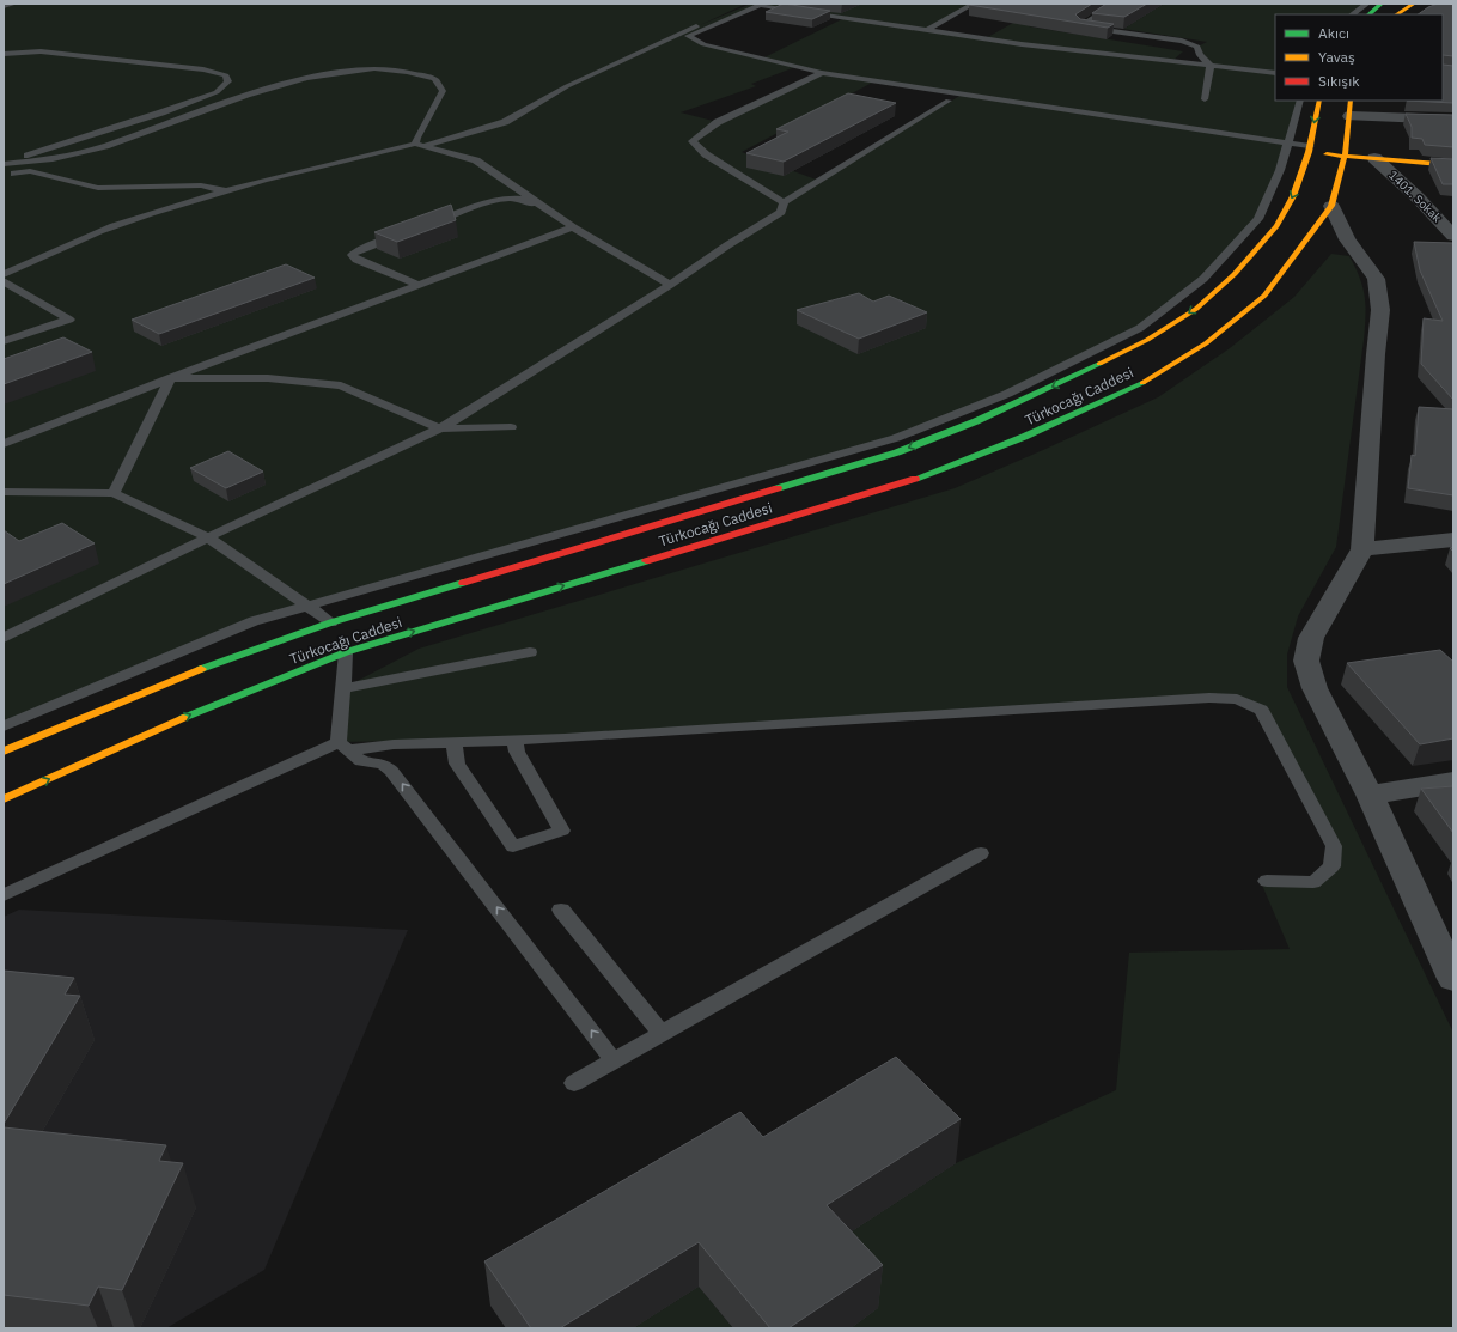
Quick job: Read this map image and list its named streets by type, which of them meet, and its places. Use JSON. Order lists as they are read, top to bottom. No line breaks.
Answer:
{"streets":{"main road":["Türkocağı Caddesi"],"street":["1401. Sokak"]},"legend":["Akıcı","Yavaş","Sıkışık"]}
